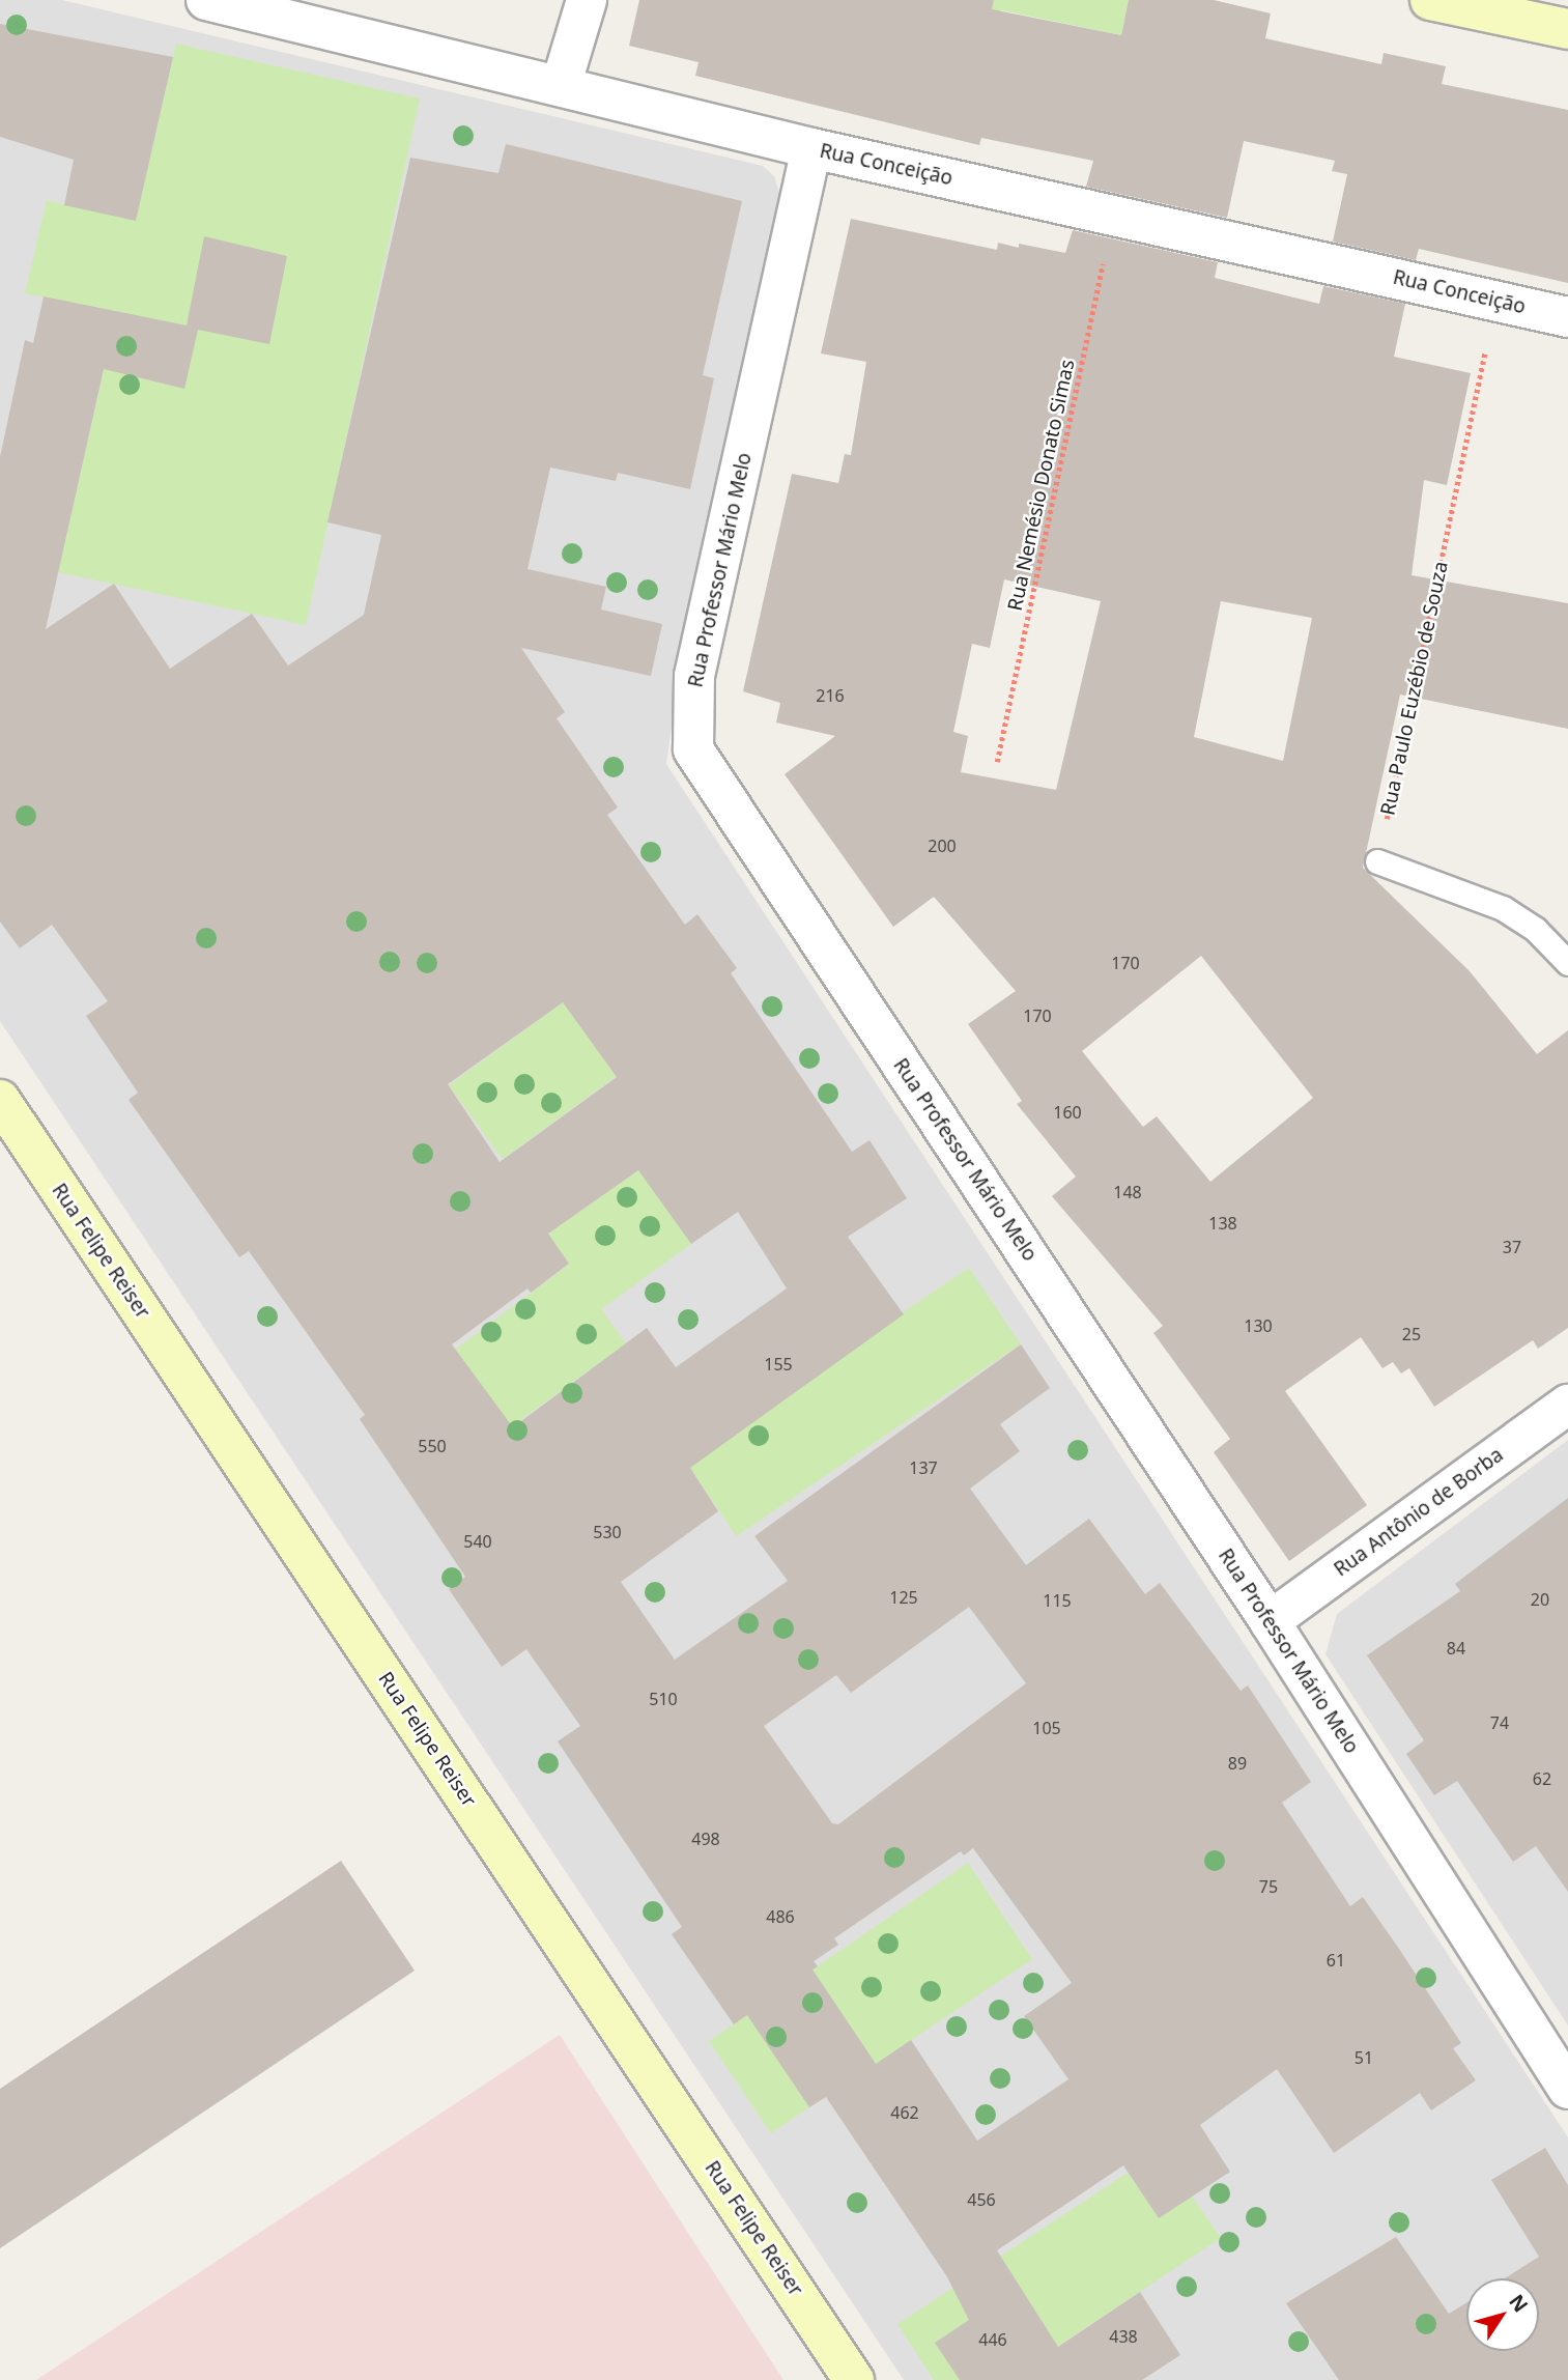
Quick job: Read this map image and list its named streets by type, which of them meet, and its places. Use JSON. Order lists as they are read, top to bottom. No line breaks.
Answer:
{"streets":{"street":["Rua Conceição","Rua Professor Mário Melo","Rua Felipe Reiser","Rua Antônio de Borba"],"path":["Rua Nemésio Donato Simas","Rua Paulo Euzébio de Souza"]},"crossings":[["Rua Conceição","Rua Nemésio Donato Simas"],["Rua Conceição","Rua Professor Mário Melo"],["Rua Conceição","Rua Paulo Euzébio de Souza"],["Rua Professor Mário Melo","Rua Antônio de Borba"]],"house_numbers":["216","200","170","170","160","148","138","37","130","25","155","550","137","530","540","125","20","115","84","510","74","105","89","62","498","75","486","61","51","462","456","438","446"],"north":"top right"}
